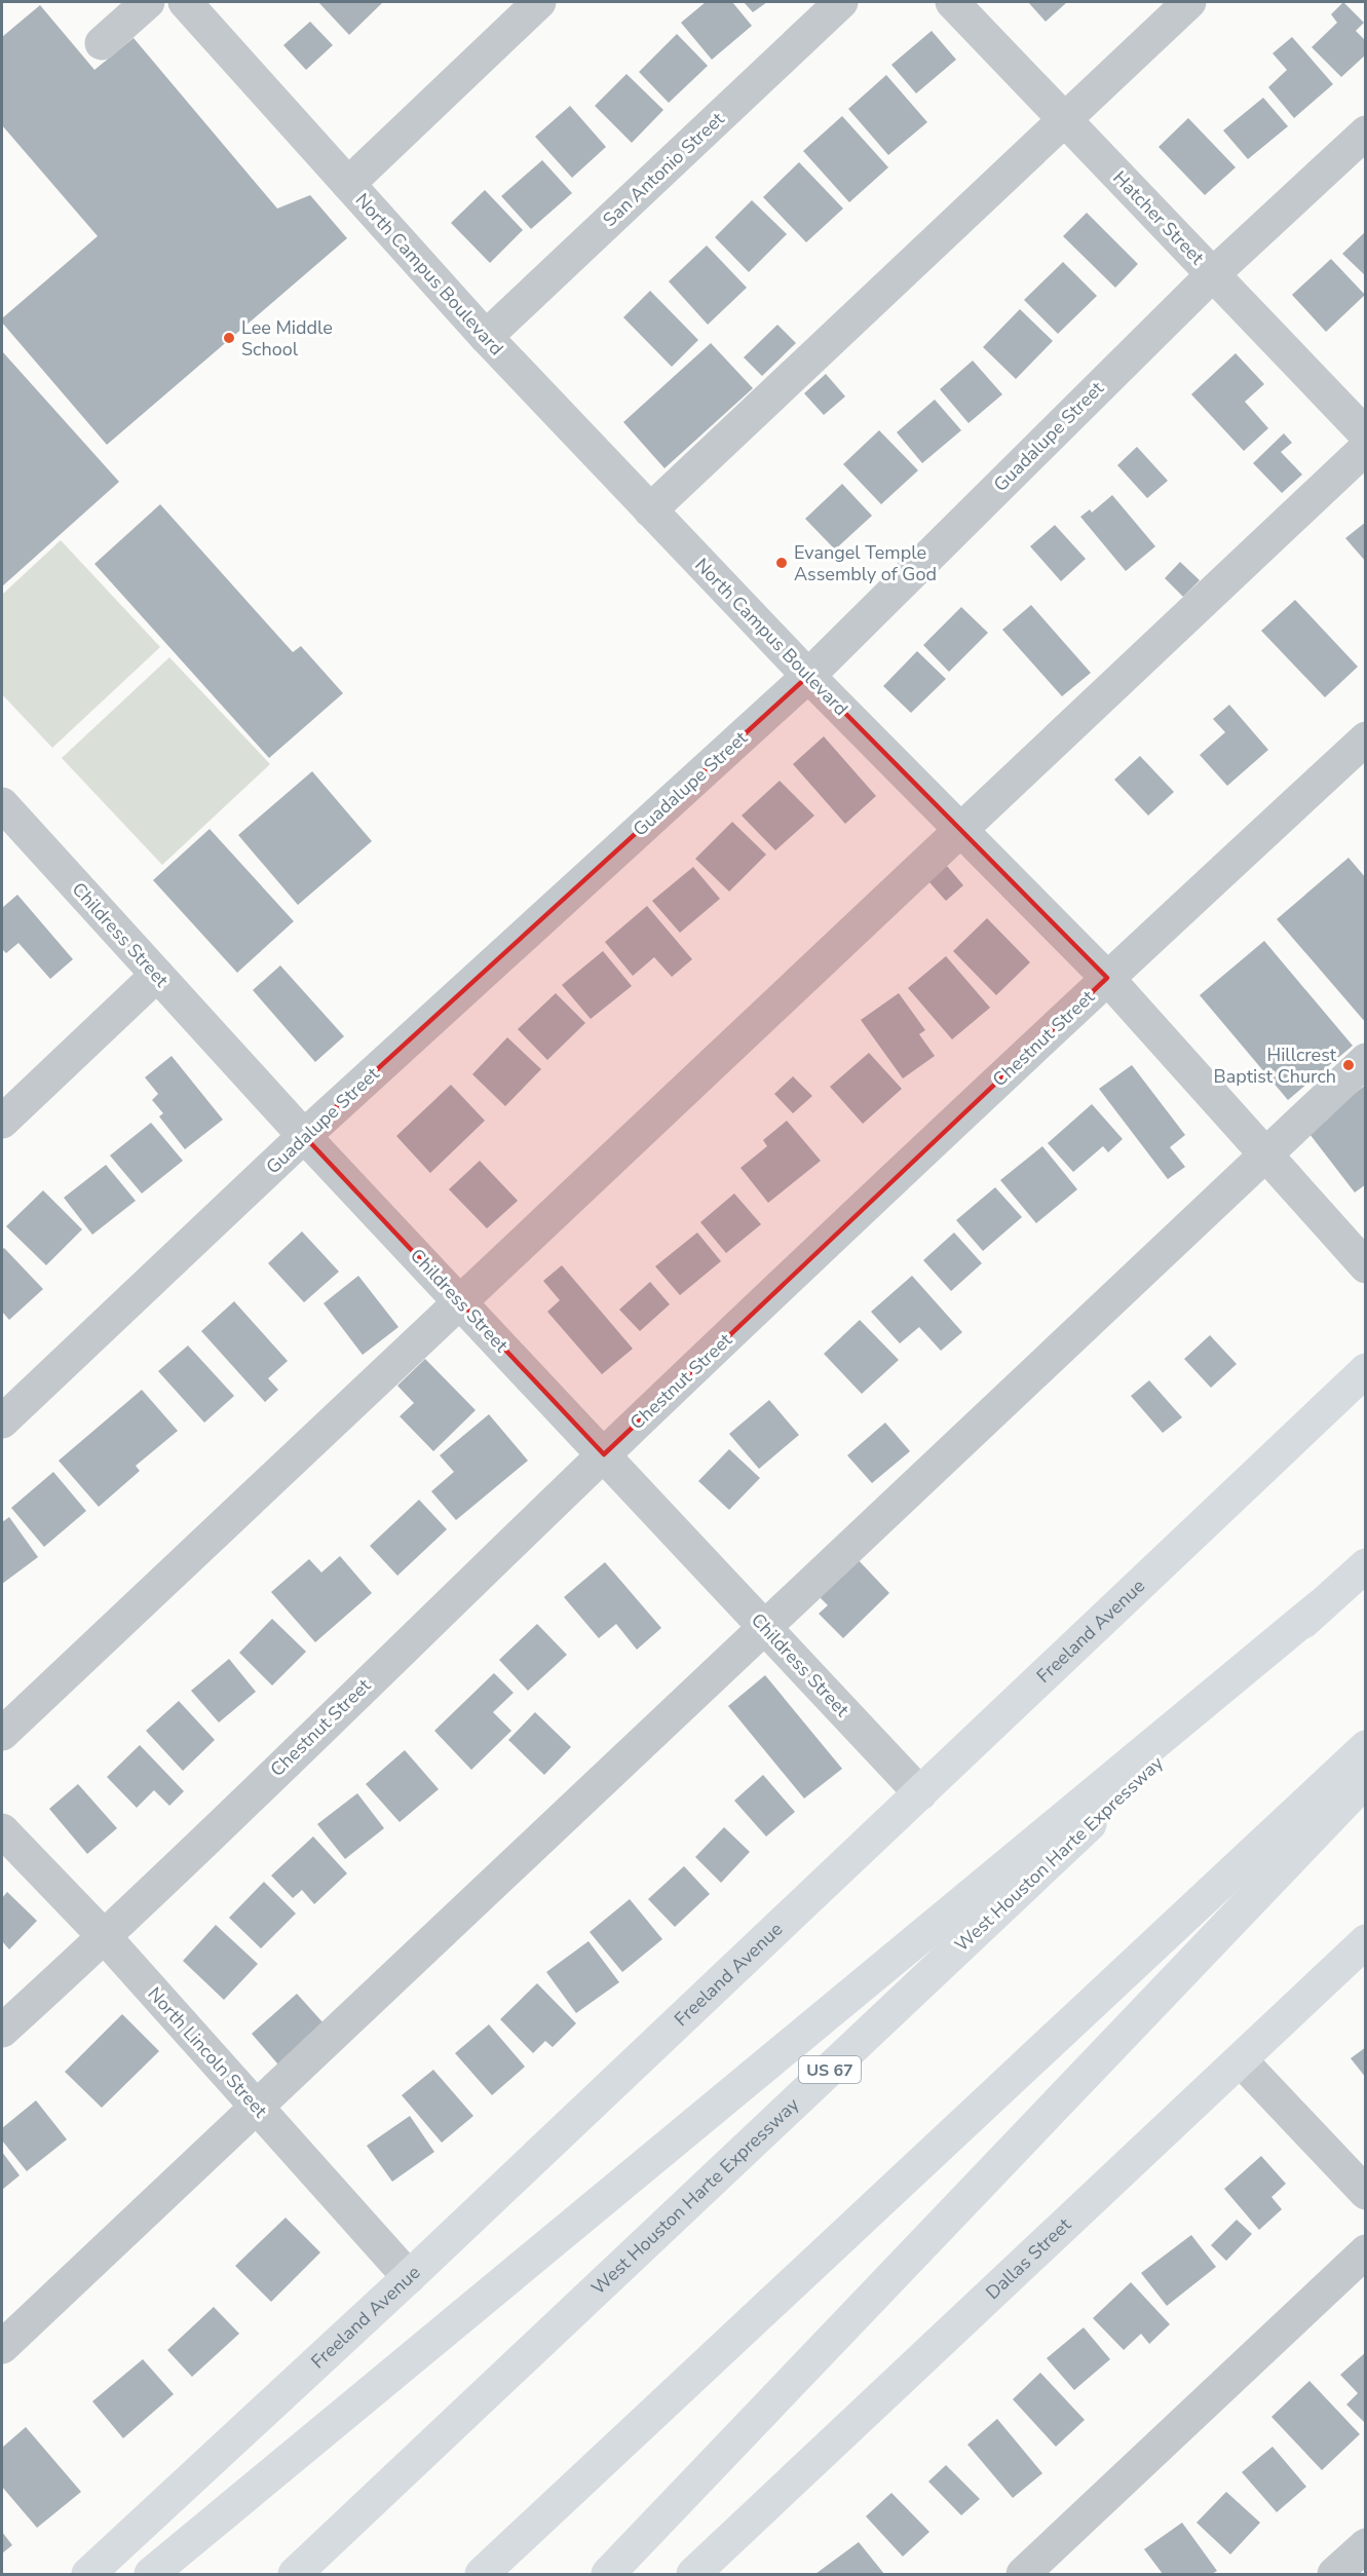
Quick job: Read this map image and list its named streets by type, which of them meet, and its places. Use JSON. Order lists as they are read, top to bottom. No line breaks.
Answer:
{"streets":{"main road":["Freeland Avenue","West Houston Harte Expressway","US 67","Dallas Street"],"street":["San Antonio Street","Hatcher Street","North Campus Boulevard","Guadalupe Street","Childress Street","Chestnut Street","North Lincoln Street"]},"crossings":[["San Antonio Street","North Campus Boulevard"],["Hatcher Street","Guadalupe Street"],["North Campus Boulevard","Guadalupe Street"],["North Campus Boulevard","Chestnut Street"],["Guadalupe Street","Childress Street"],["Childress Street","Chestnut Street"],["Childress Street","Freeland Avenue"],["Chestnut Street","North Lincoln Street"],["Freeland Avenue","North Lincoln Street"]],"places":["Lee Middle School","Evangel Temple Assembly of God","Hillcrest Baptist Church"]}
